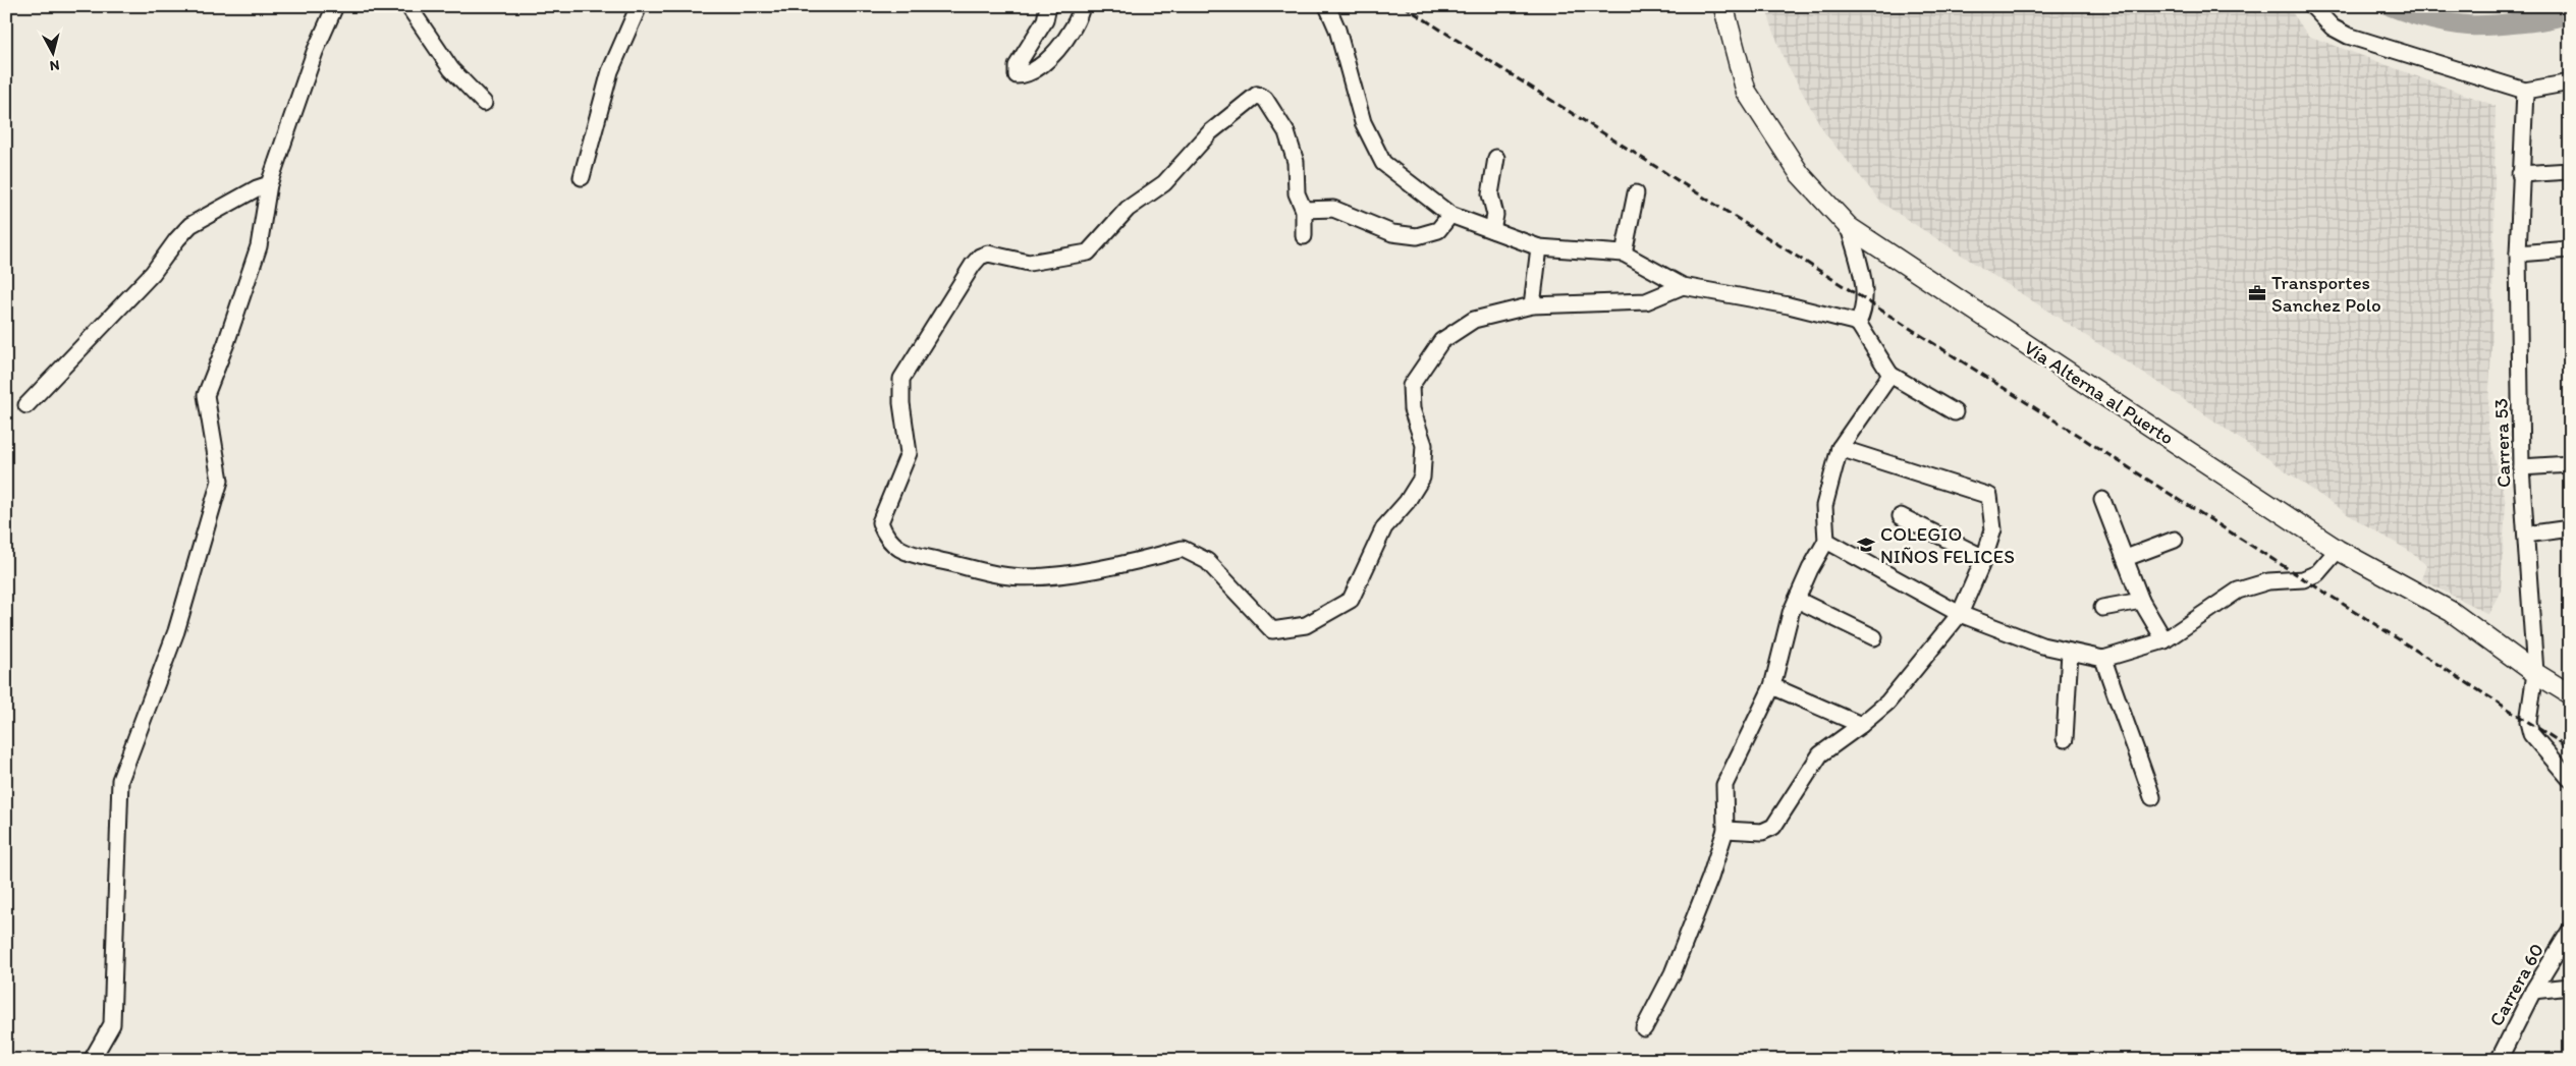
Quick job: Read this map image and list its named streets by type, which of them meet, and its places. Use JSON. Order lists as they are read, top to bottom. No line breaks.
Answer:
{"streets":{"main road":["Vía Alterna al Puerto"],"street":["Carrera 53","Carrera 60"]},"crossings":[["Vía Alterna al Puerto","Carrera 53"]],"places":{"office":["Transportes Sanchez Polo"],"school or university":["COLEGIO NIÑOS FELICES"]},"north":"bottom"}
